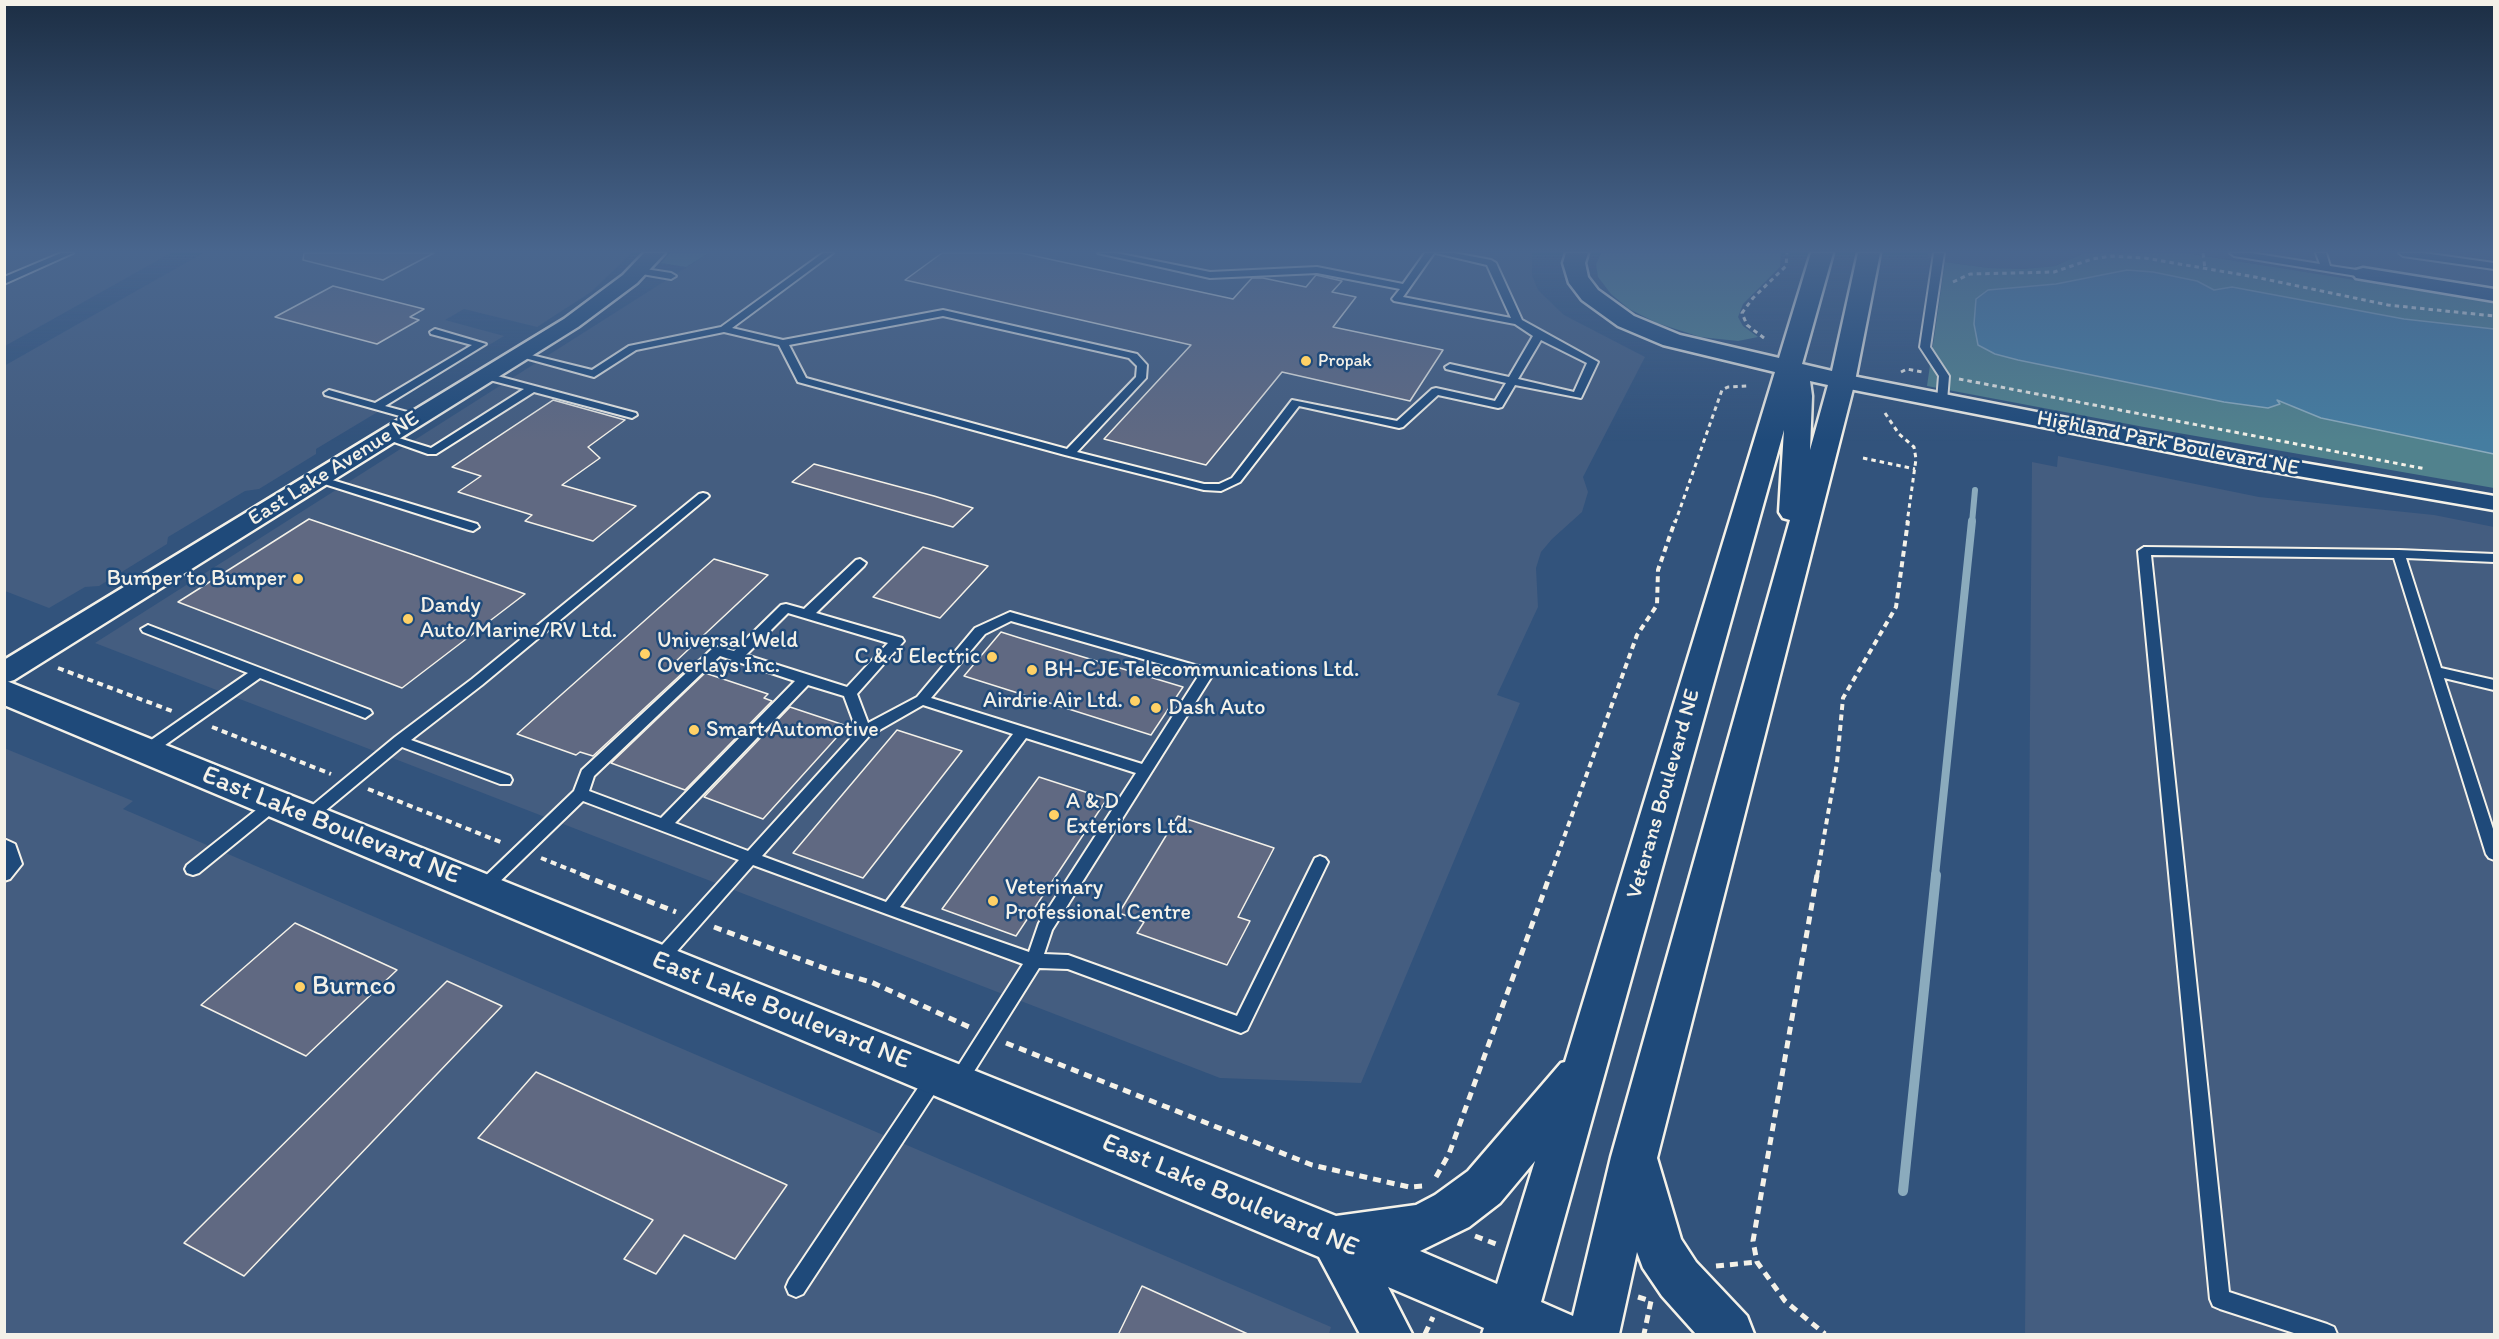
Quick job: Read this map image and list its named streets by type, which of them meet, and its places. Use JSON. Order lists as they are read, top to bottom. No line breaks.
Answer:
{"streets":{"main road":["Veterans Boulevard NE","East Lake Boulevard NE"],"street":["Highland Park Boulevard NE","East Lake Avenue NE"]},"crossings":[["Veterans Boulevard NE","East Lake Boulevard NE"]],"places":["Propak","Bumper to Bumper","Dandy Auto/Marine/RV Ltd.","Universal Weld Overlays Inc.","C & J Electric","BH-CJE Telecommunications Ltd.","Airdrie Air Ltd.","Dash Auto","Smart Automotive","A & D Exteriors Ltd.","Veterinary Professional Centre","Burnco"]}
